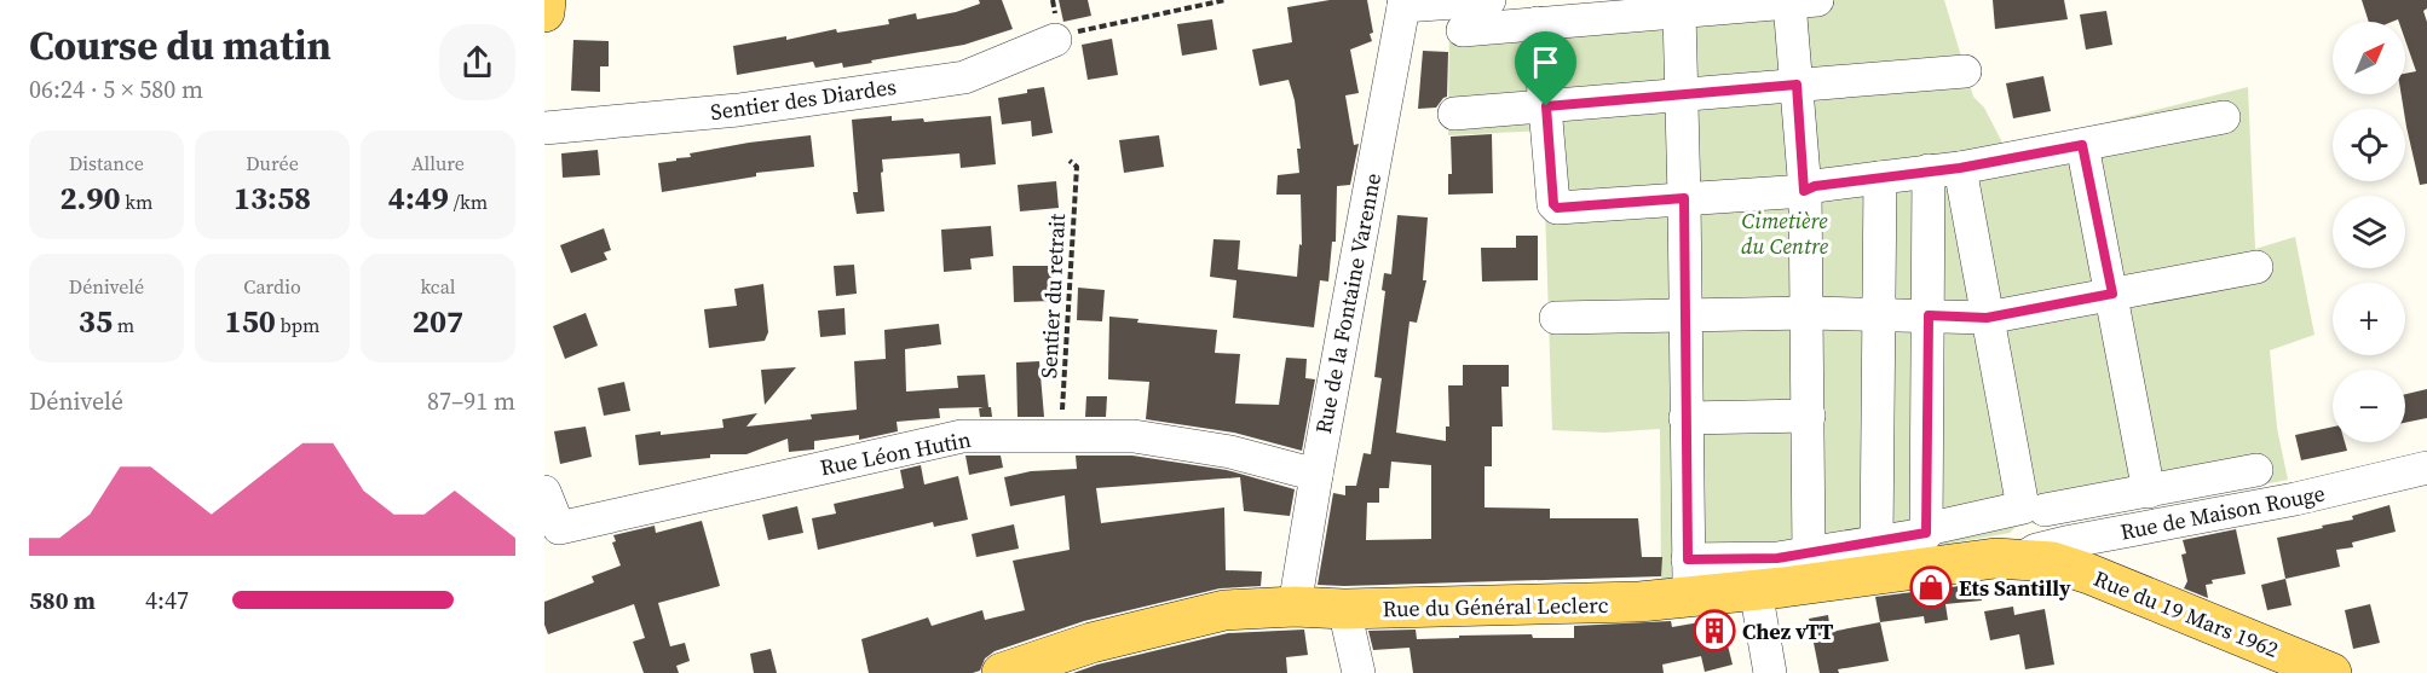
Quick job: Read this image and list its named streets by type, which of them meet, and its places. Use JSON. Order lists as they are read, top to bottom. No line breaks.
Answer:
{"streets":{"main road":["Rue du Général Leclerc","Rue du 19 Mars 1962"],"street":["Sentier des Diardes","Rue de la Fontaine Varenne","Rue Léon Hutin","Rue de Maison Rouge"],"path":["Sentier du retrait"]},"crossings":[["Sentier du retrait","Rue Léon Hutin"],["Rue de la Fontaine Varenne","Rue Léon Hutin"],["Rue de la Fontaine Varenne","Rue du Général Leclerc"],["Rue de Maison Rouge","Rue du Général Leclerc"],["Rue de Maison Rouge","Rue du 19 Mars 1962"],["Rue du Général Leclerc","Rue du 19 Mars 1962"]],"parks":["Cimetière du Centre"],"places":{"shop":["Ets Santilly"],"building":["Chez vTT"]},"north":"top right","page":{"heading":["Course du matin","06:24 · 5 × 580 m"],"map_buttons":["+","−"],"stats":[["Distance","2.90 km"],["Durée","13:58"],["Allure","4:49 /km"],["Dénivelé","35 m"],["Cardio","150 bpm"],["kcal","207"]],"chart":["Dénivelé","87–91 m"],"list":[{"name":"580 m","note":"4:47"}]}}
